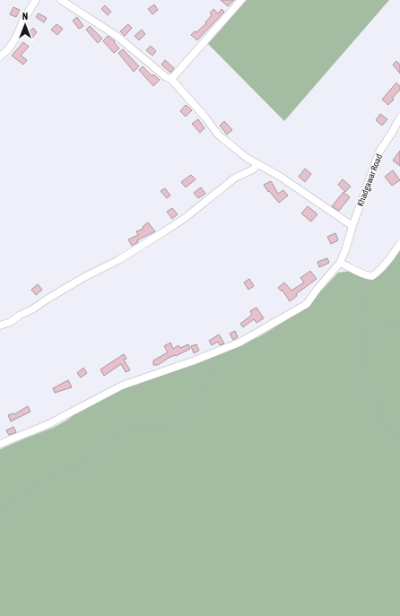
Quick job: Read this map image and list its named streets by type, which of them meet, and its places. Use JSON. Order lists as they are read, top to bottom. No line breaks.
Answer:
{"streets":{"street":["Khadgawar Road"]},"north":"top"}
